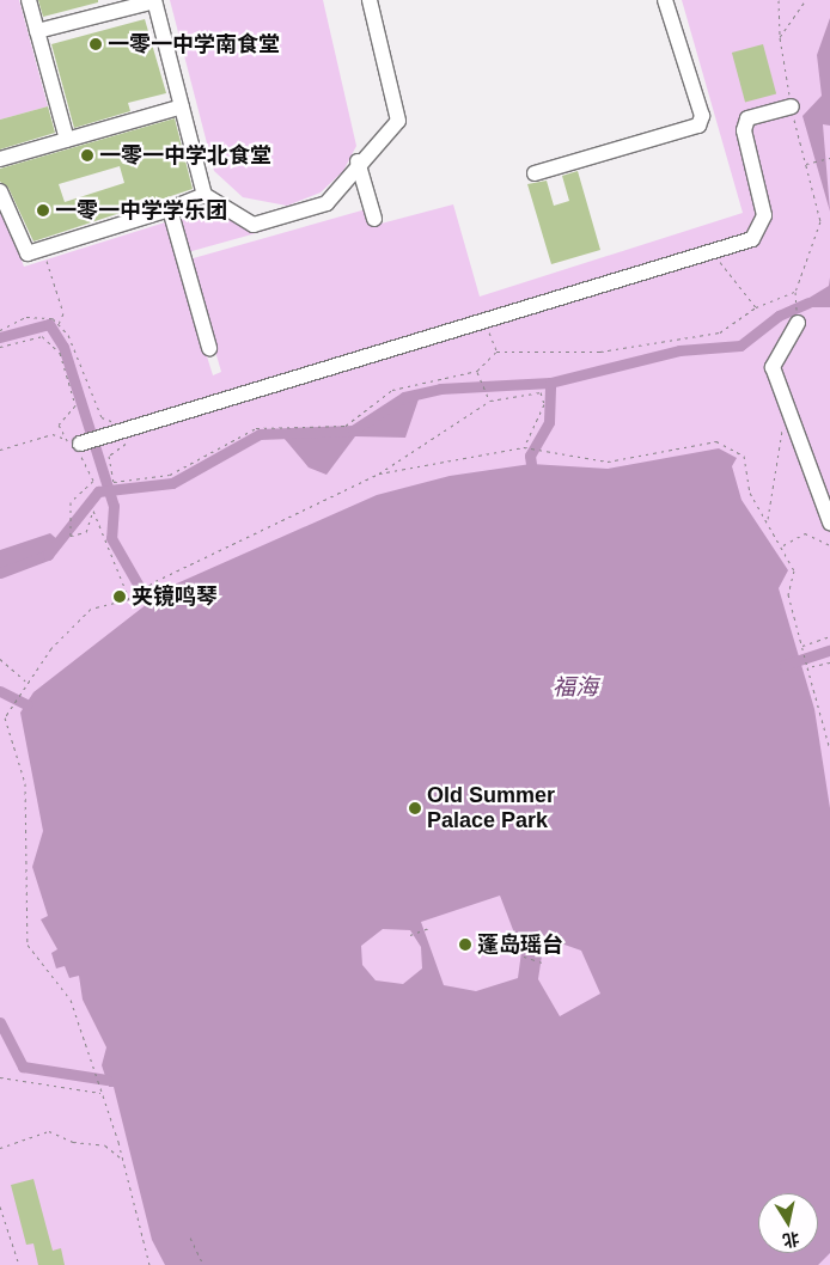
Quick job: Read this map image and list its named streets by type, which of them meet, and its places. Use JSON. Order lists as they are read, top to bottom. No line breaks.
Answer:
{"water":["福海"],"places":["一零一中学南食堂","一零一中学北食堂","一零一中学学乐团","夹镜鸣琴","Old Summer Palace Park","蓬岛瑶台"],"north":"bottom"}
